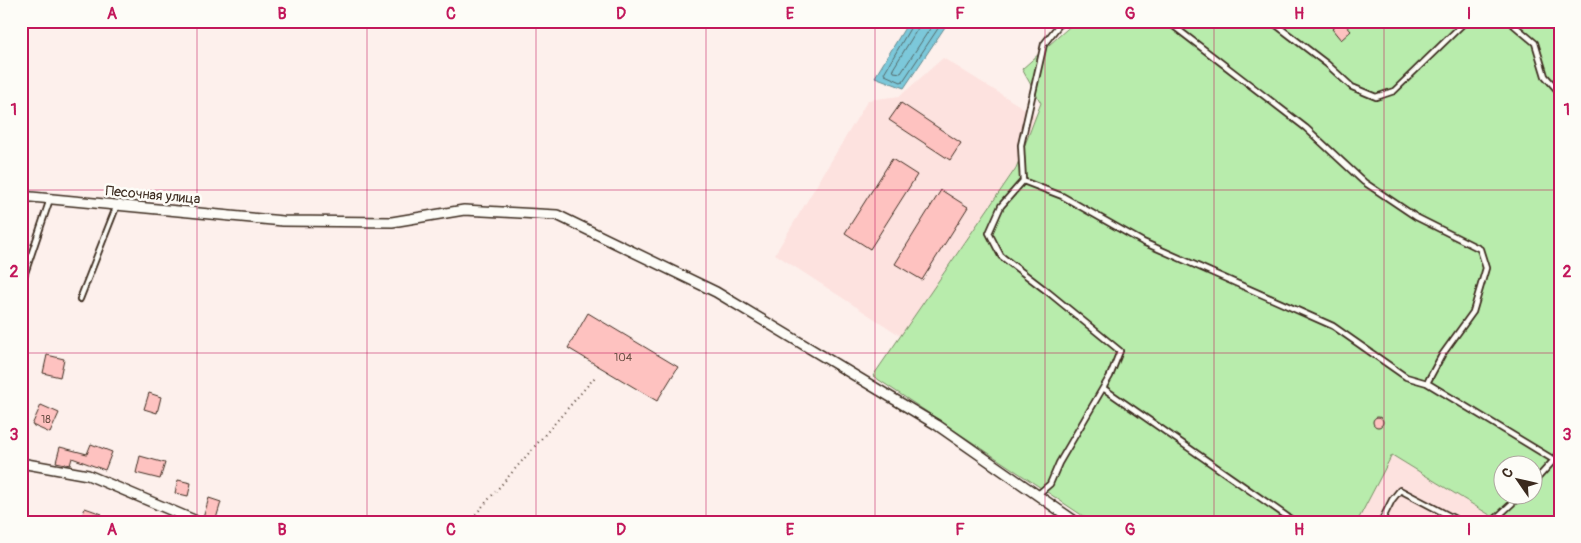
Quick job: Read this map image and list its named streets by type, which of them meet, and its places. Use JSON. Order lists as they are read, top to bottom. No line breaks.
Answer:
{"streets":{"street":["Песочная улица"]},"house_numbers":["104","18"],"north":"top left","grid":{"columns":["A","B","C","D","E","F","G","H","I"],"rows":["1","2","3"]}}
